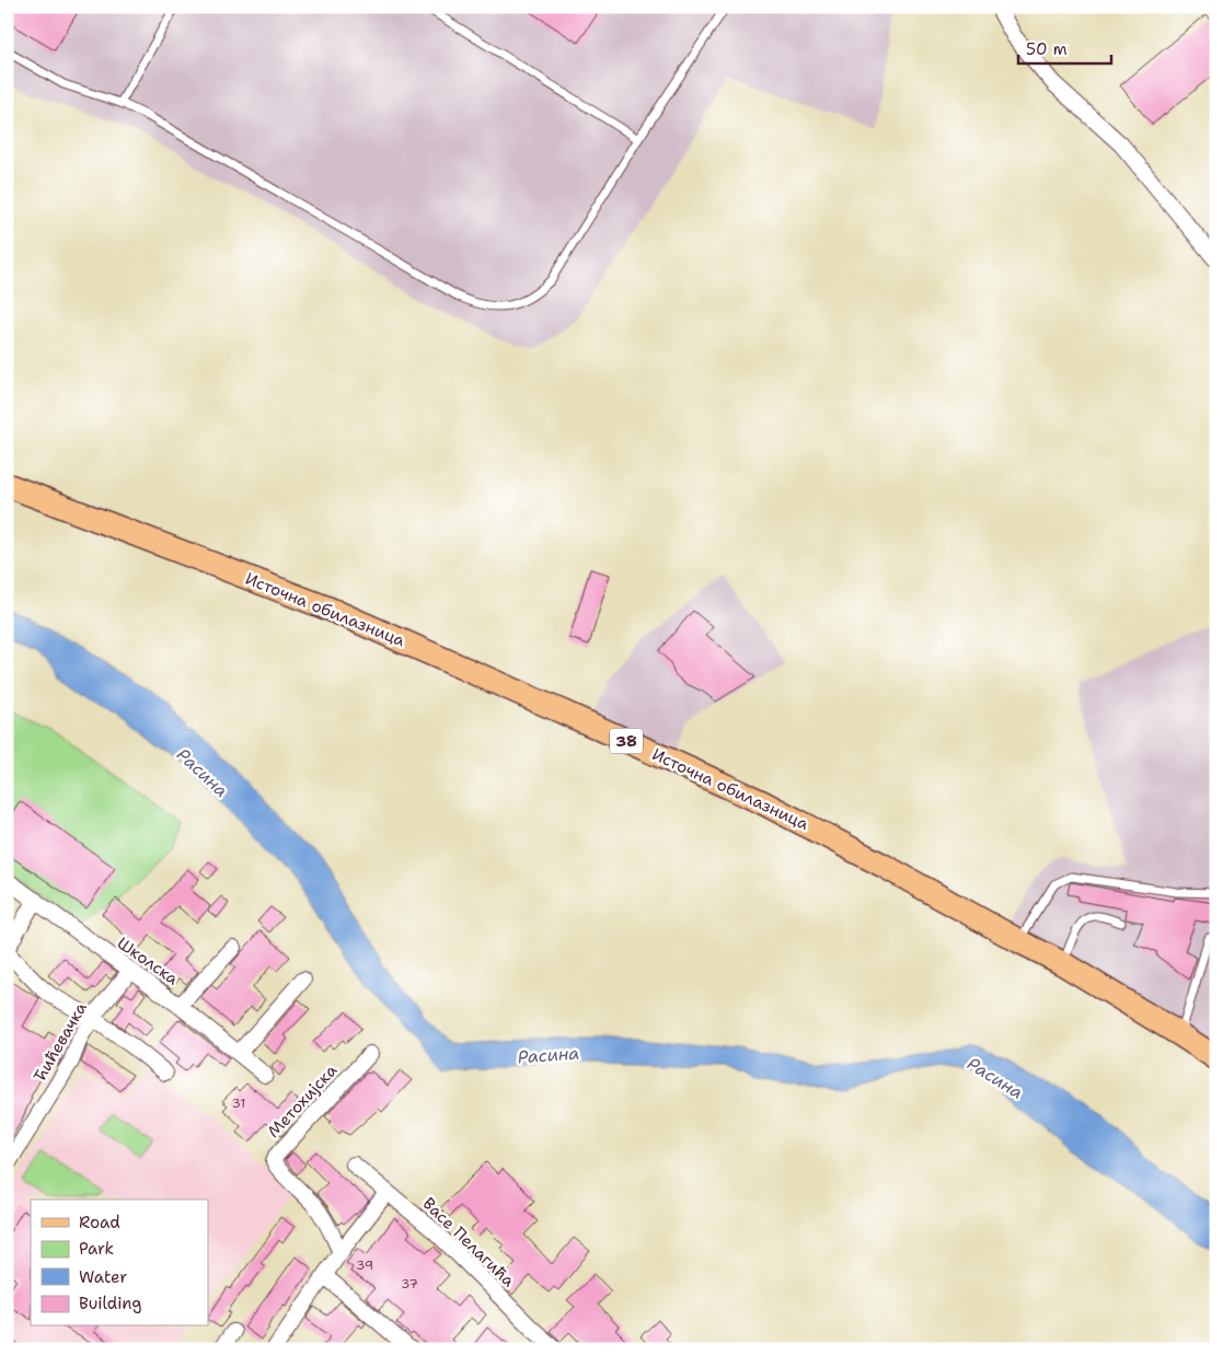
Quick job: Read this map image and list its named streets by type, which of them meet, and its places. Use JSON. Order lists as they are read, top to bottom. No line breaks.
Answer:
{"streets":{"main road":["Источна обилазница","38"],"street":["Школска","Ћићевачка","Метохијска","Васе Пелагића"]},"crossings":[["Школска","Ћићевачка"]],"water":["Расина"],"house_numbers":["31","39","37"],"legend":["Road","Park","Water","Building"],"scale_bar":"50 m"}
